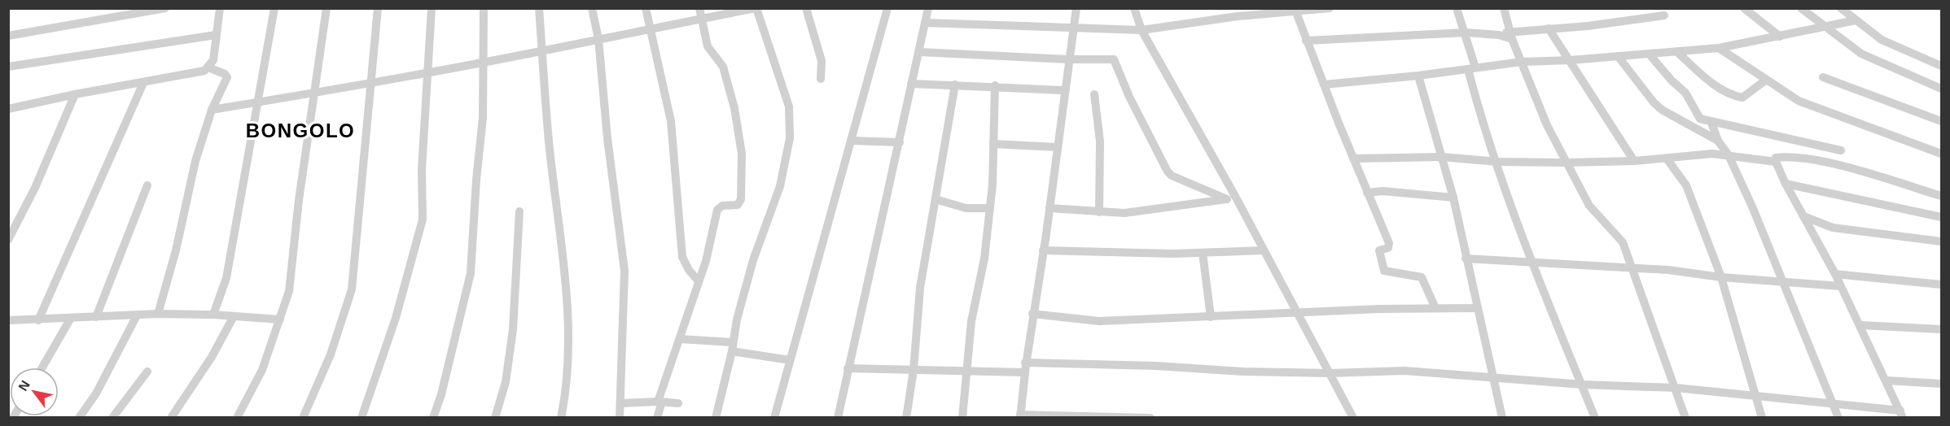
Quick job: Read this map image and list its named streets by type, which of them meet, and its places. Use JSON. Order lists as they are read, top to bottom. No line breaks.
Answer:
{"districts":["BONGOLO"],"north":"top left"}
